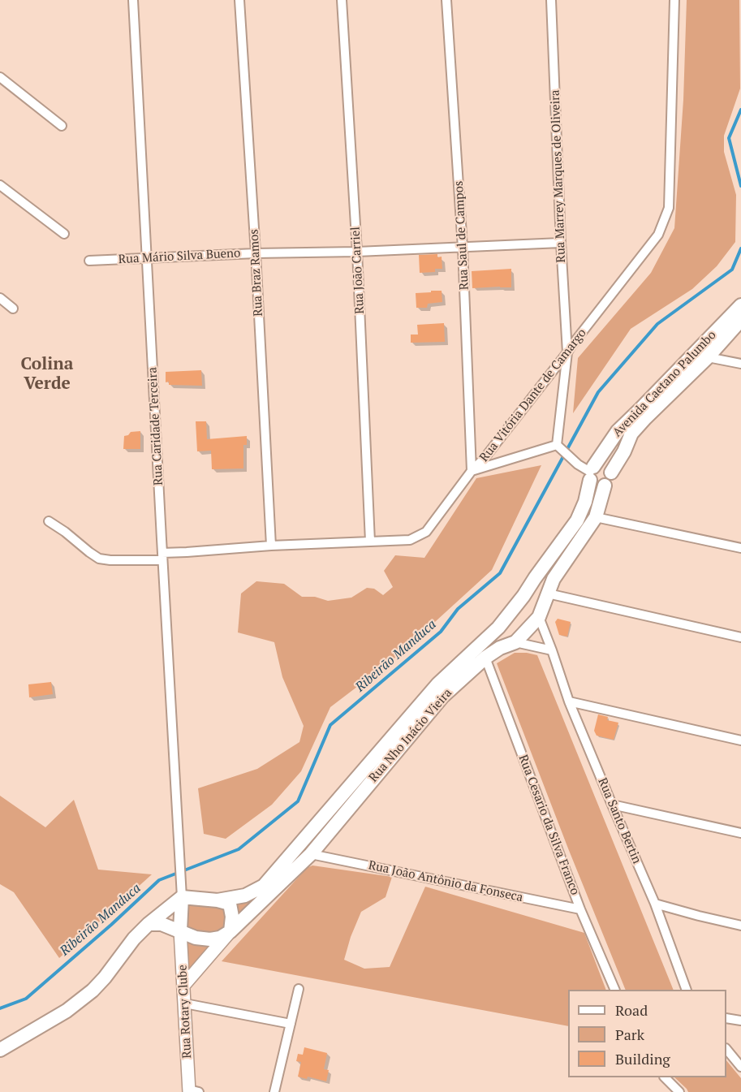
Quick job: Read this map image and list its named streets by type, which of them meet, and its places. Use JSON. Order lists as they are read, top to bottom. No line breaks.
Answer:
{"streets":{"main road":["Avenida Caetano Palumbo","Rua Nho Inácio Vieira","Rua Rotary Clube"],"street":["Rua Marrey Marques de Oliveira","Rua Saul de Campos","Rua Mário Silva Bueno","Rua João Carriel","Rua Braz Ramos","Rua Vitória Dante de Camargo","Rua Caridade Terceira","Rua Santo Bertin","Rua Cesario da Silva Franco","Rua João Antônio da Fonseca"]},"crossings":[["Rua Marrey Marques de Oliveira","Rua Mário Silva Bueno"],["Rua Marrey Marques de Oliveira","Rua Vitória Dante de Camargo"],["Rua Saul de Campos","Rua Mário Silva Bueno"],["Rua Saul de Campos","Rua Vitória Dante de Camargo"],["Rua Mário Silva Bueno","Rua João Carriel"],["Rua Mário Silva Bueno","Rua Braz Ramos"],["Rua Mário Silva Bueno","Rua Caridade Terceira"],["Rua João Carriel","Rua Vitória Dante de Camargo"],["Rua Braz Ramos","Rua Vitória Dante de Camargo"],["Avenida Caetano Palumbo","Rua Nho Inácio Vieira"],["Rua Vitória Dante de Camargo","Rua Caridade Terceira"],["Rua Caridade Terceira","Rua Rotary Clube"],["Rua Nho Inácio Vieira","Rua Santo Bertin"],["Rua Nho Inácio Vieira","Rua Cesario da Silva Franco"],["Rua Nho Inácio Vieira","Rua João Antônio da Fonseca"],["Rua Cesario da Silva Franco","Rua João Antônio da Fonseca"]],"districts":["Colina Verde"],"water":["Ribeirão Manduca"],"legend":["Road","Park","Building"]}
